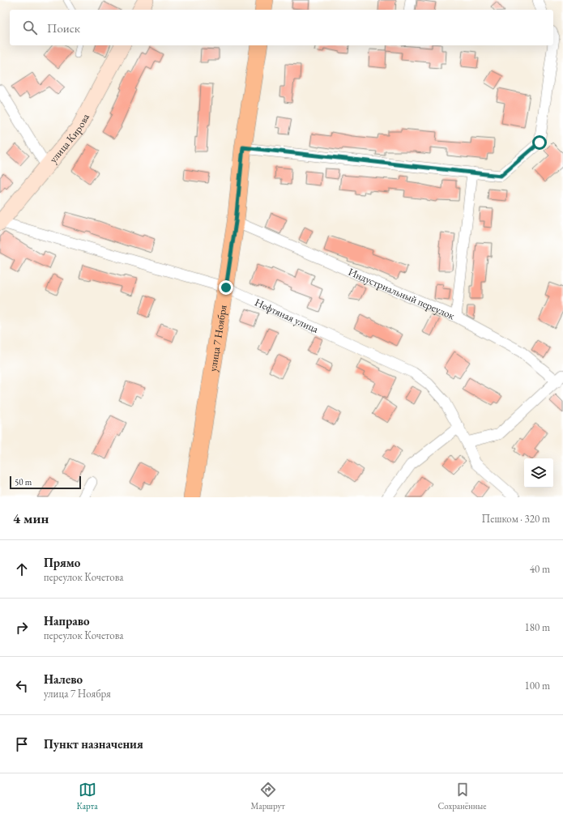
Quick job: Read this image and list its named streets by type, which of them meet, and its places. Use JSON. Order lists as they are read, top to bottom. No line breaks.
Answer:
{"streets":{"main road":["улица 7 Ноября"],"street":["улица Кирова","Индустриальный переулок","Нефтяная улица"]},"crossings":[["улица Кирова","Нефтяная улица"],["Индустриальный переулок","улица 7 Ноября"],["Нефтяная улица","улица 7 Ноября"]],"scale_bar":"50 m","page":{"search":"Поиск","scale":"50 m","heading":["4 мин","Пешком · 320 m"],"list":[["Прямо","переулок Кочетова","40 m"],["Направо","переулок Кочетова","180 m"],["Налево","улица 7 Ноября","100 m"],"Пункт назначения"],"nav":["Карта","Маршрут","Сохранённые"]}}
